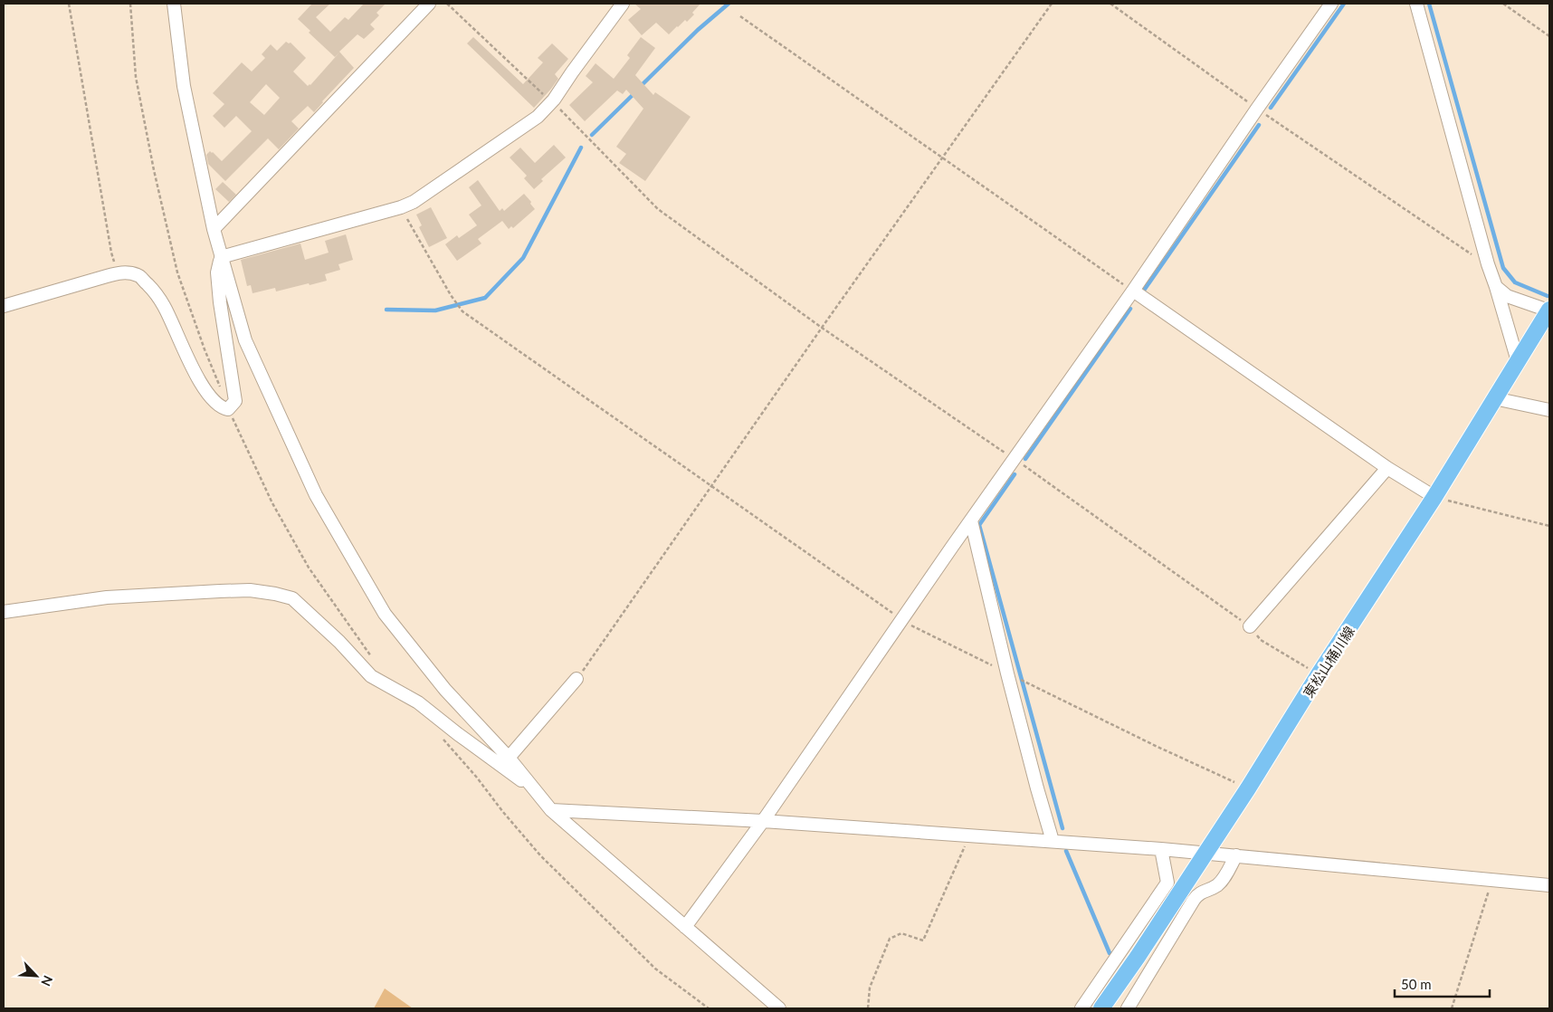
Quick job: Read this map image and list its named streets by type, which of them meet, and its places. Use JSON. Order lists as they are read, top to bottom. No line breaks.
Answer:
{"streets":{"main road":["東松山桶川線"]},"scale_bar":"50 m","north":"bottom right"}
